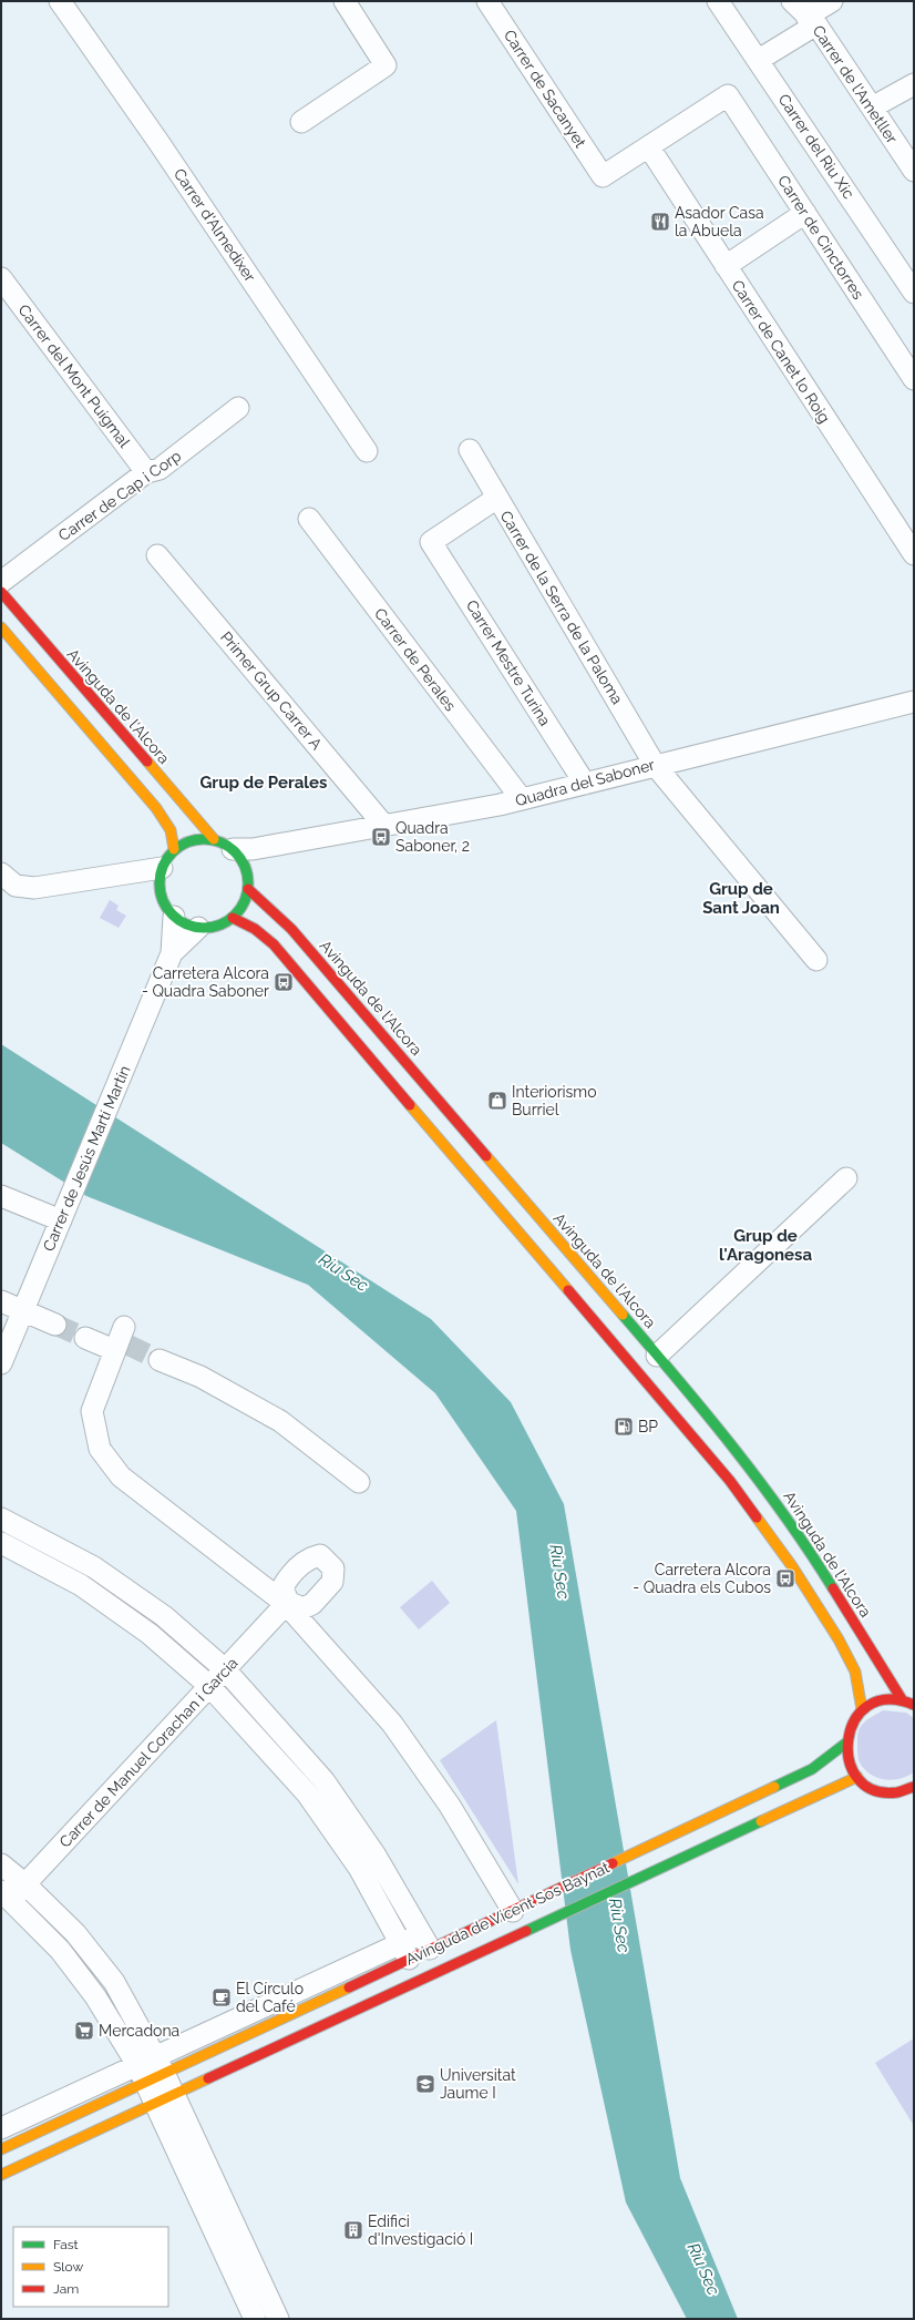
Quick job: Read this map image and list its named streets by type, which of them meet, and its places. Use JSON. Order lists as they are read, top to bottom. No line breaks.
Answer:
{"streets":{"main road":["Avinguda de l'Alcora","Avinguda de Vicent Sos Baynat"],"street":["Carrer de l'Ametller","Carrer de Sacanyet","Carrer del Riu Xic","Carrer d'Almedíxer","Carrer de Cinctorres","Carrer de Canet lo Roig","Carrer del Mont Puigmal","Carrer de Cap i Corp","Carrer de la Serra de la Paloma","Carrer de Perales","Carrer Mestre Turina","Primer Grup Carrer A","Quadra del Saboner","Carrer de Jesús Martí Martín","Carrer de Manuel Corachan i Garcia"]},"crossings":[["Carrer de Sacanyet","Carrer de Cinctorres"],["Carrer de Sacanyet","Carrer de Canet lo Roig"],["Carrer de Cinctorres","Carrer de Canet lo Roig"],["Carrer del Mont Puigmal","Carrer de Cap i Corp"],["Carrer de la Serra de la Paloma","Carrer Mestre Turina"],["Carrer de la Serra de la Paloma","Quadra del Saboner"],["Carrer de Perales","Quadra del Saboner"],["Carrer Mestre Turina","Quadra del Saboner"],["Primer Grup Carrer A","Quadra del Saboner"],["Avinguda de l'Alcora","Quadra del Saboner"],["Avinguda de l'Alcora","Carrer de Jesús Martí Martín"],["Quadra del Saboner","Carrer de Jesús Martí Martín"]],"districts":["Grup de Perales","Grup de Sant Joan","Grup de l'Aragonesa"],"water":["Riu Sec"],"places":{"restaurant":["Asador Casa la Abuela"],"bus stop":["Quadra Saboner, 2","Carretera Alcora - Quadra Saboner","Carretera Alcora - Quadra els Cubos"],"shop":["Interiorismo Burriel"],"fuel station":["BP"],"cafe":["El Círculo del Café"],"supermarket":["Mercadona"],"school or university":["Universitat Jaume I"],"building":["Edifici d'Investigació I"]},"legend":["Fast","Slow","Jam"]}
